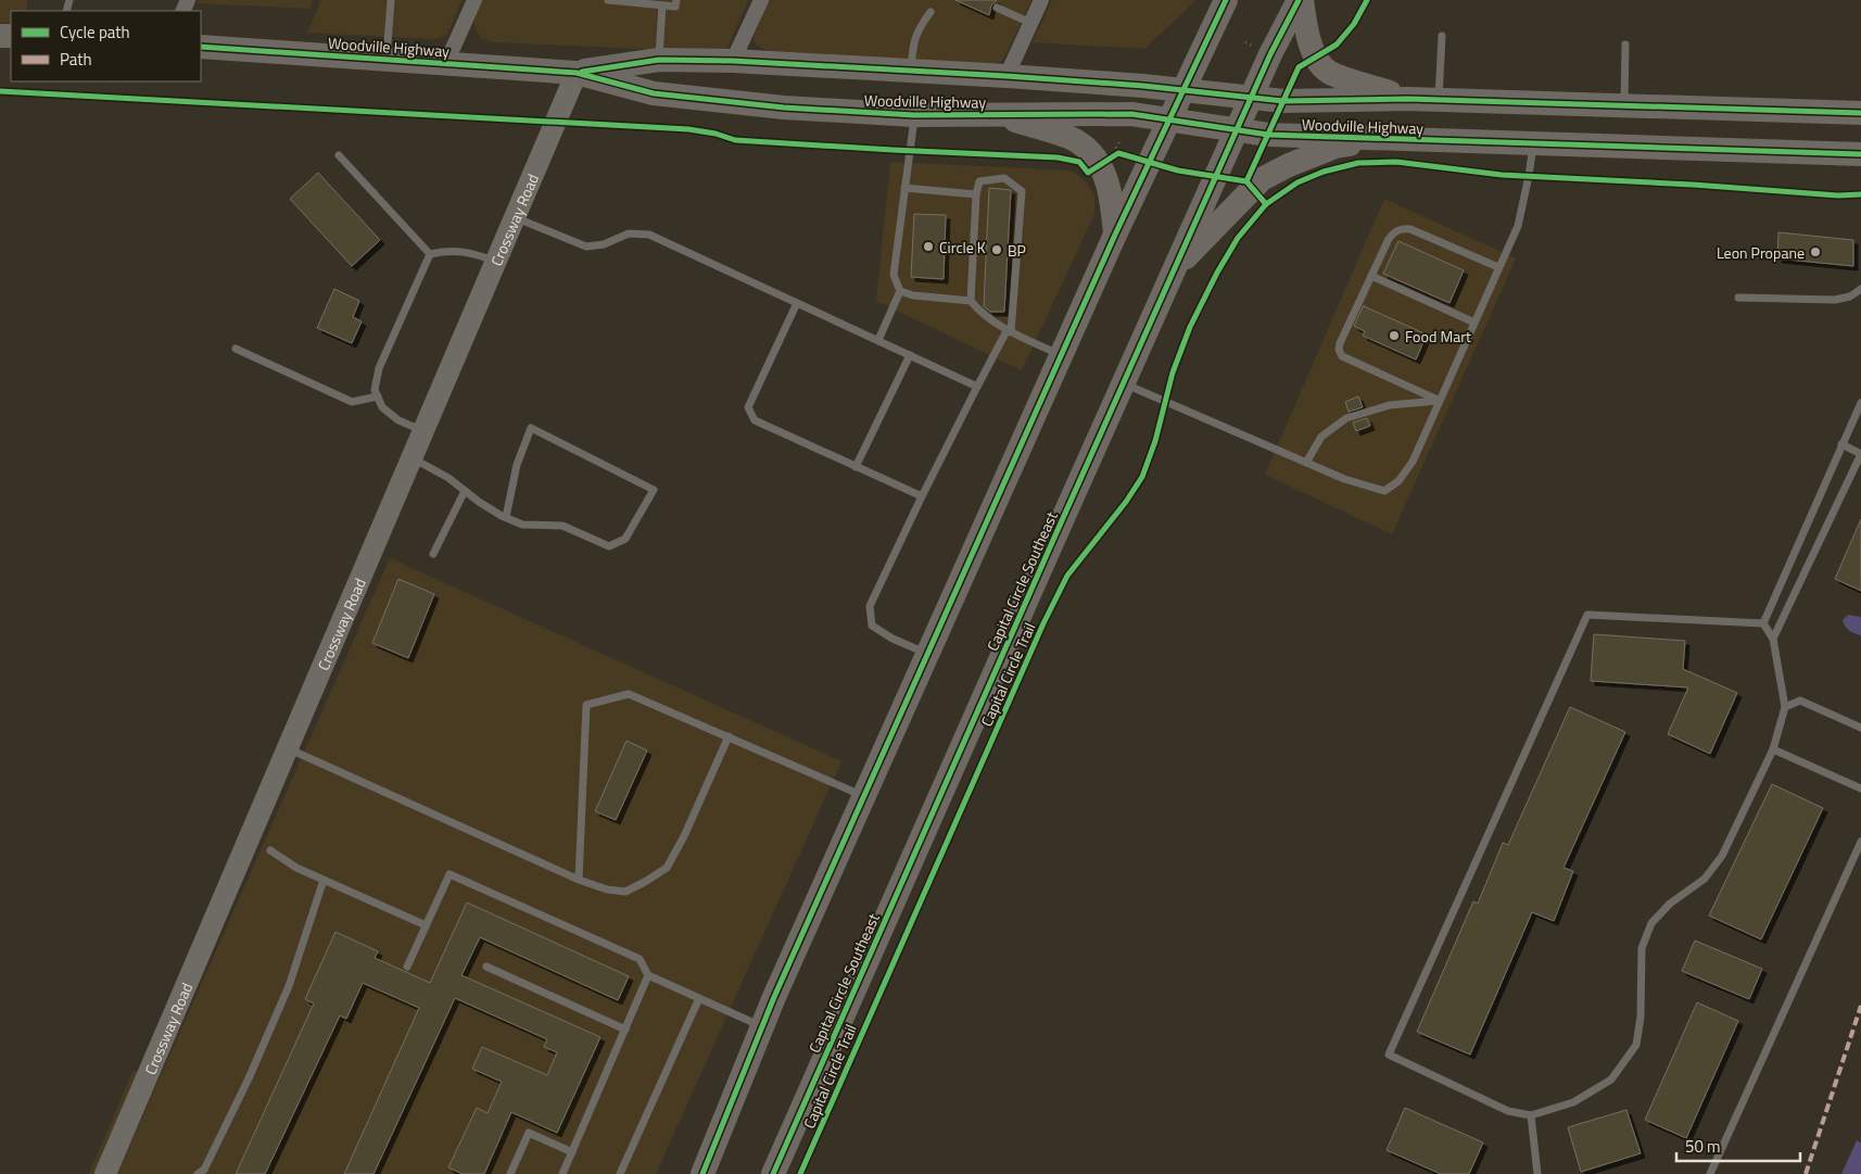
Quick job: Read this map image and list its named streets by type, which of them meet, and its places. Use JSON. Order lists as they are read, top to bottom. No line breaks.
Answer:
{"streets":{"main road":["Woodville Highway","Capital Circle Southeast"],"street":["Crossway Road"],"cycle path":["Capital Circle Trail"]},"crossings":[["Woodville Highway","Crossway Road"],["Woodville Highway","Capital Circle Southeast"]],"places":["Circle K","BP","Leon Propane","Food Mart"],"legend":["Cycle path","Path"],"scale_bar":"50 m"}
